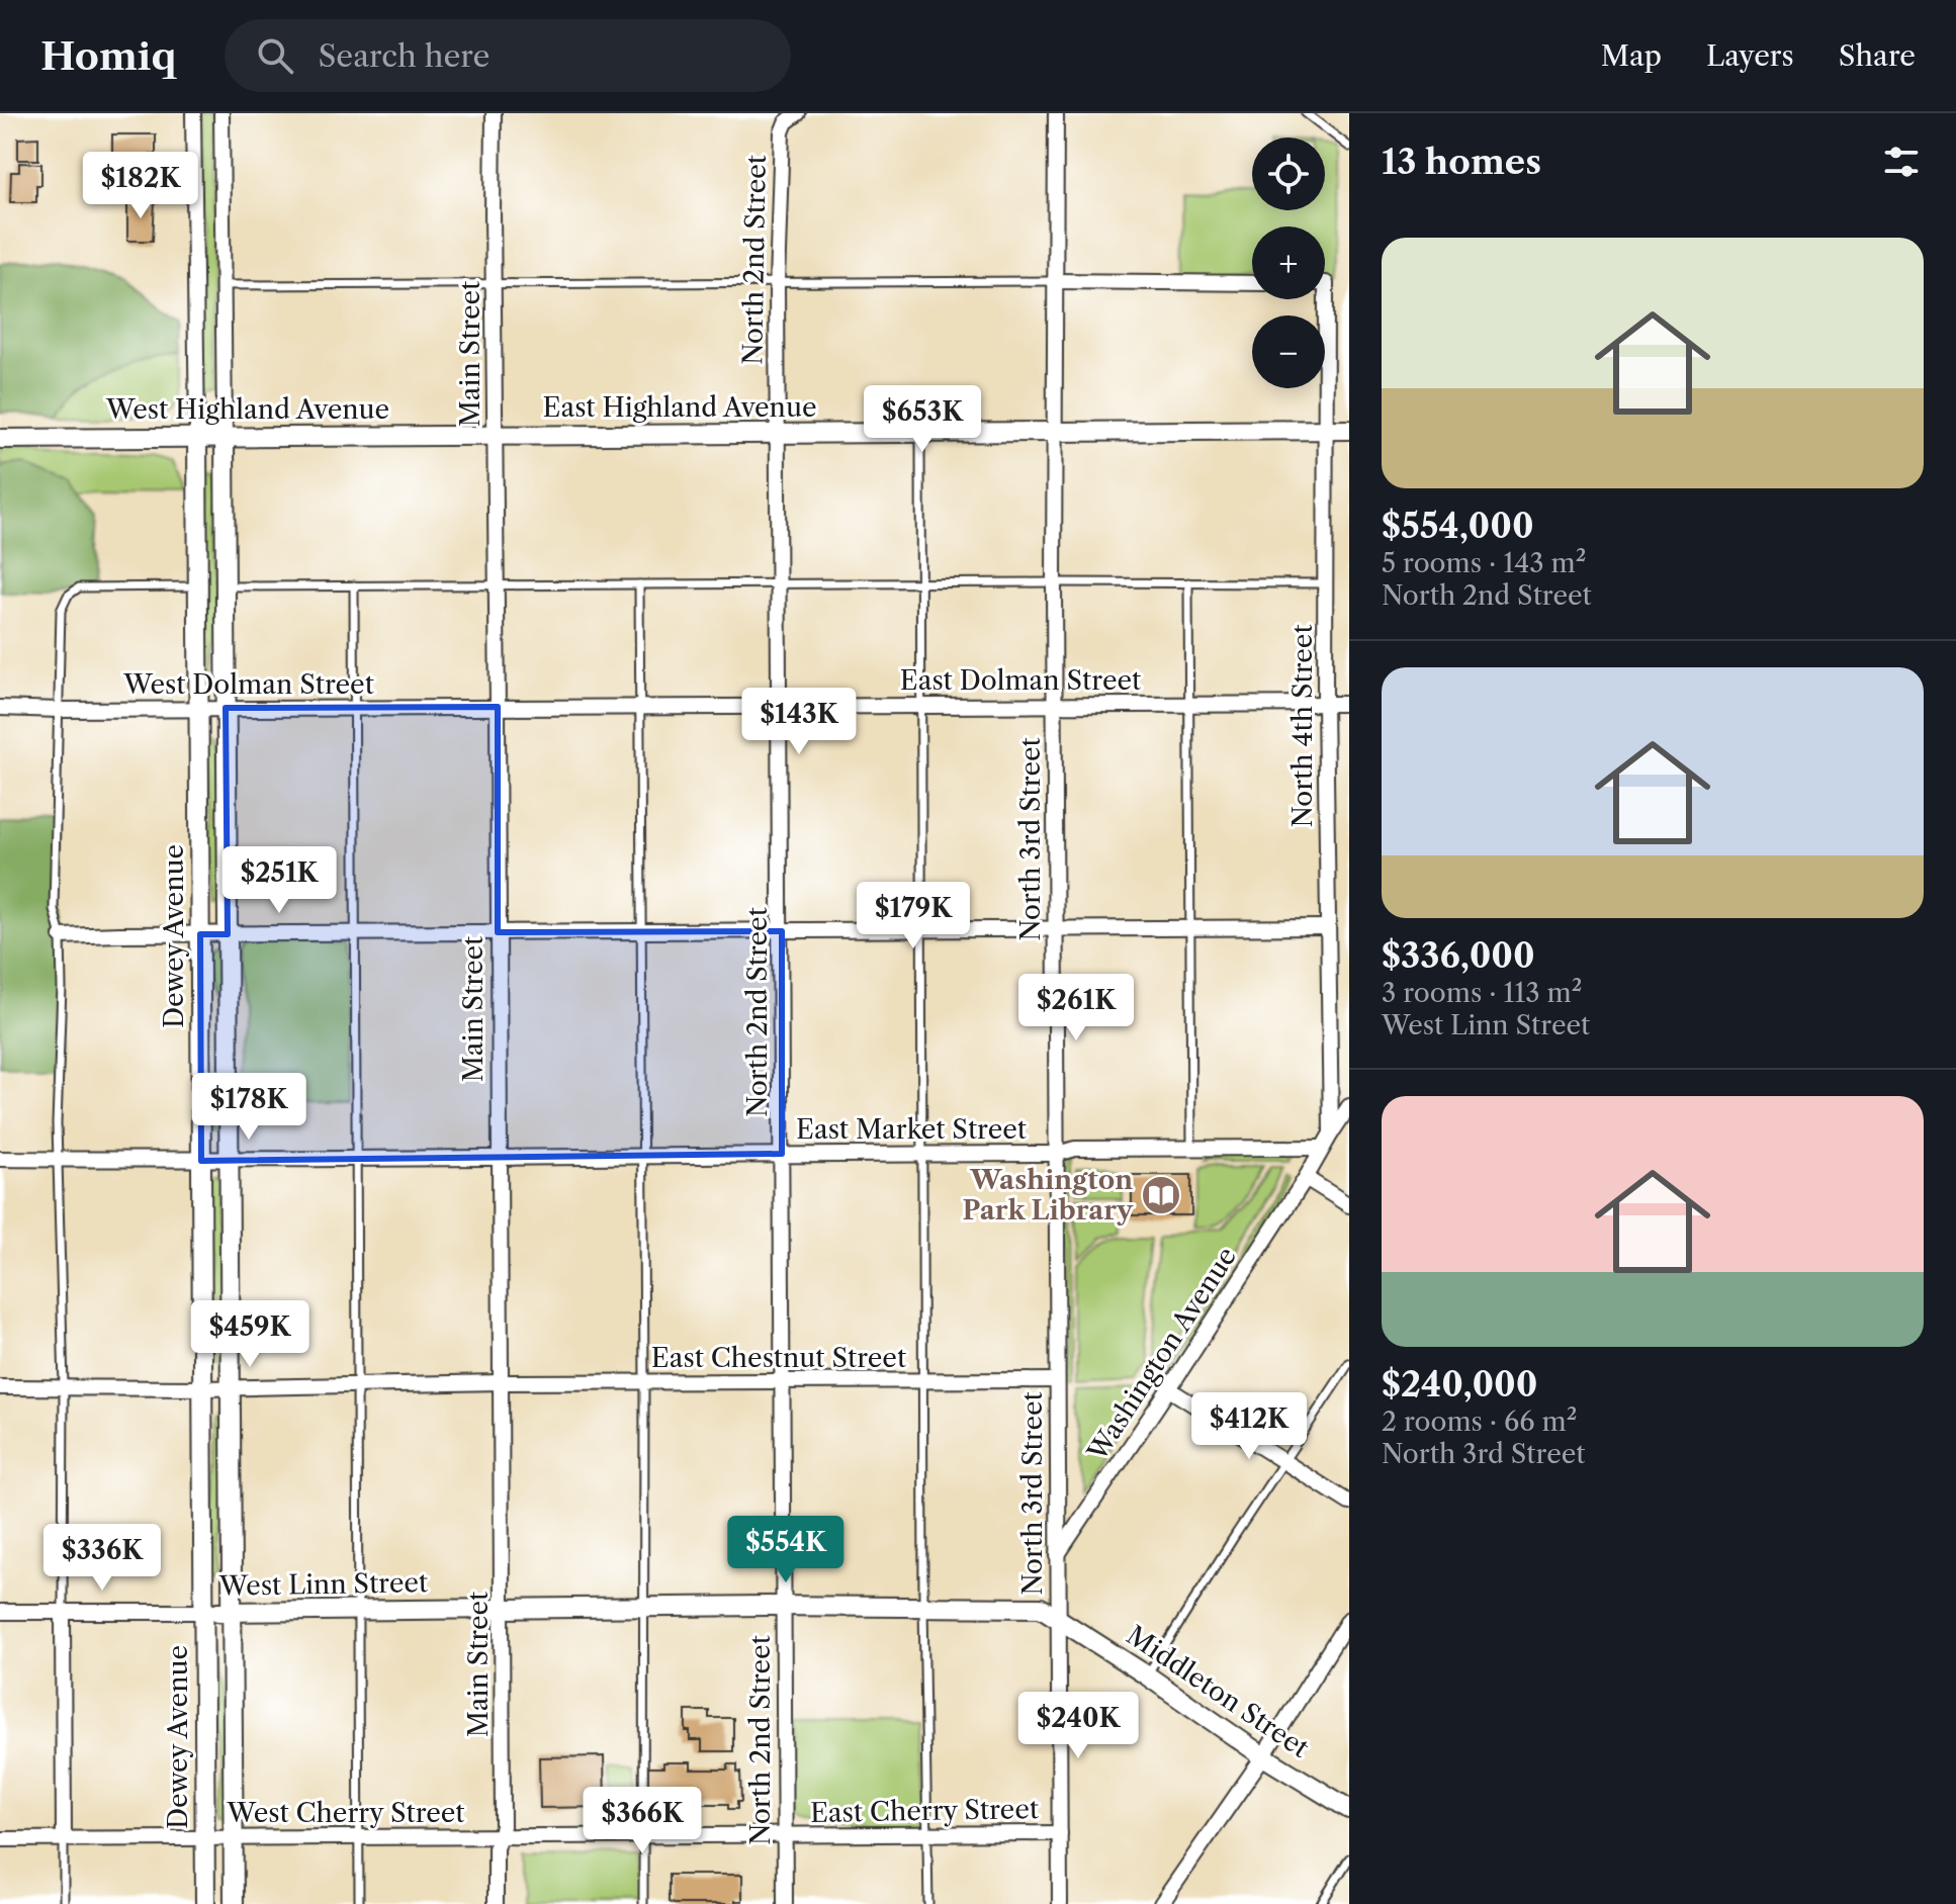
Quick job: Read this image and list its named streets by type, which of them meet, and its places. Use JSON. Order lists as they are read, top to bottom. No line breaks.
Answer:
{"streets":{"street":["North 2nd Street","Main Street","East Highland Avenue","West Highland Avenue","East Dolman Street","West Dolman Street","North 4th Street","North 3rd Street","Dewey Avenue","East Market Street","Washington Avenue","East Chestnut Street","West Linn Street","Middleton Street","East Cherry Street","West Cherry Street"]},"crossings":[["North 2nd Street","East Highland Avenue"],["North 2nd Street","East Dolman Street"],["North 2nd Street","East Market Street"],["North 2nd Street","East Chestnut Street"],["North 2nd Street","West Linn Street"],["North 2nd Street","East Cherry Street"],["Main Street","East Highland Avenue"],["Main Street","West Highland Avenue"],["Main Street","East Dolman Street"],["Main Street","West Dolman Street"],["Main Street","East Market Street"],["Main Street","East Chestnut Street"],["Main Street","West Linn Street"],["Main Street","East Cherry Street"],["Main Street","West Cherry Street"],["East Highland Avenue","West Highland Avenue"],["East Highland Avenue","North 4th Street"],["East Highland Avenue","North 3rd Street"],["West Highland Avenue","Dewey Avenue"],["East Dolman Street","West Dolman Street"],["East Dolman Street","North 4th Street"],["East Dolman Street","North 3rd Street"],["West Dolman Street","Dewey Avenue"],["North 3rd Street","East Market Street"],["North 3rd Street","Washington Avenue"],["North 3rd Street","East Chestnut Street"],["North 3rd Street","West Linn Street"],["North 3rd Street","Middleton Street"],["North 3rd Street","East Cherry Street"],["Dewey Avenue","East Market Street"],["Dewey Avenue","East Chestnut Street"],["Dewey Avenue","West Linn Street"],["Dewey Avenue","West Cherry Street"],["West Linn Street","Middleton Street"],["East Cherry Street","West Cherry Street"]],"places":{"library":["Washington Park Library"]},"page":{"header":"Homiq","search":"Search here","nav":["Map","Layers","Share"],"heading":"13 homes","map_buttons":["+","−"],"price":["$182K","$653K","$143K","$251K","$179K","$261K","$178K","$459K","$412K","$554K","$336K","$240K","$366K"],"list":[{"name":"$554,000","note":"5 rooms · 143 m² · North 2nd Street"},{"name":"$336,000","note":"3 rooms · 113 m² · West Linn Street"},{"name":"$240,000","note":"2 rooms · 66 m² · North 3rd Street"}]}}
